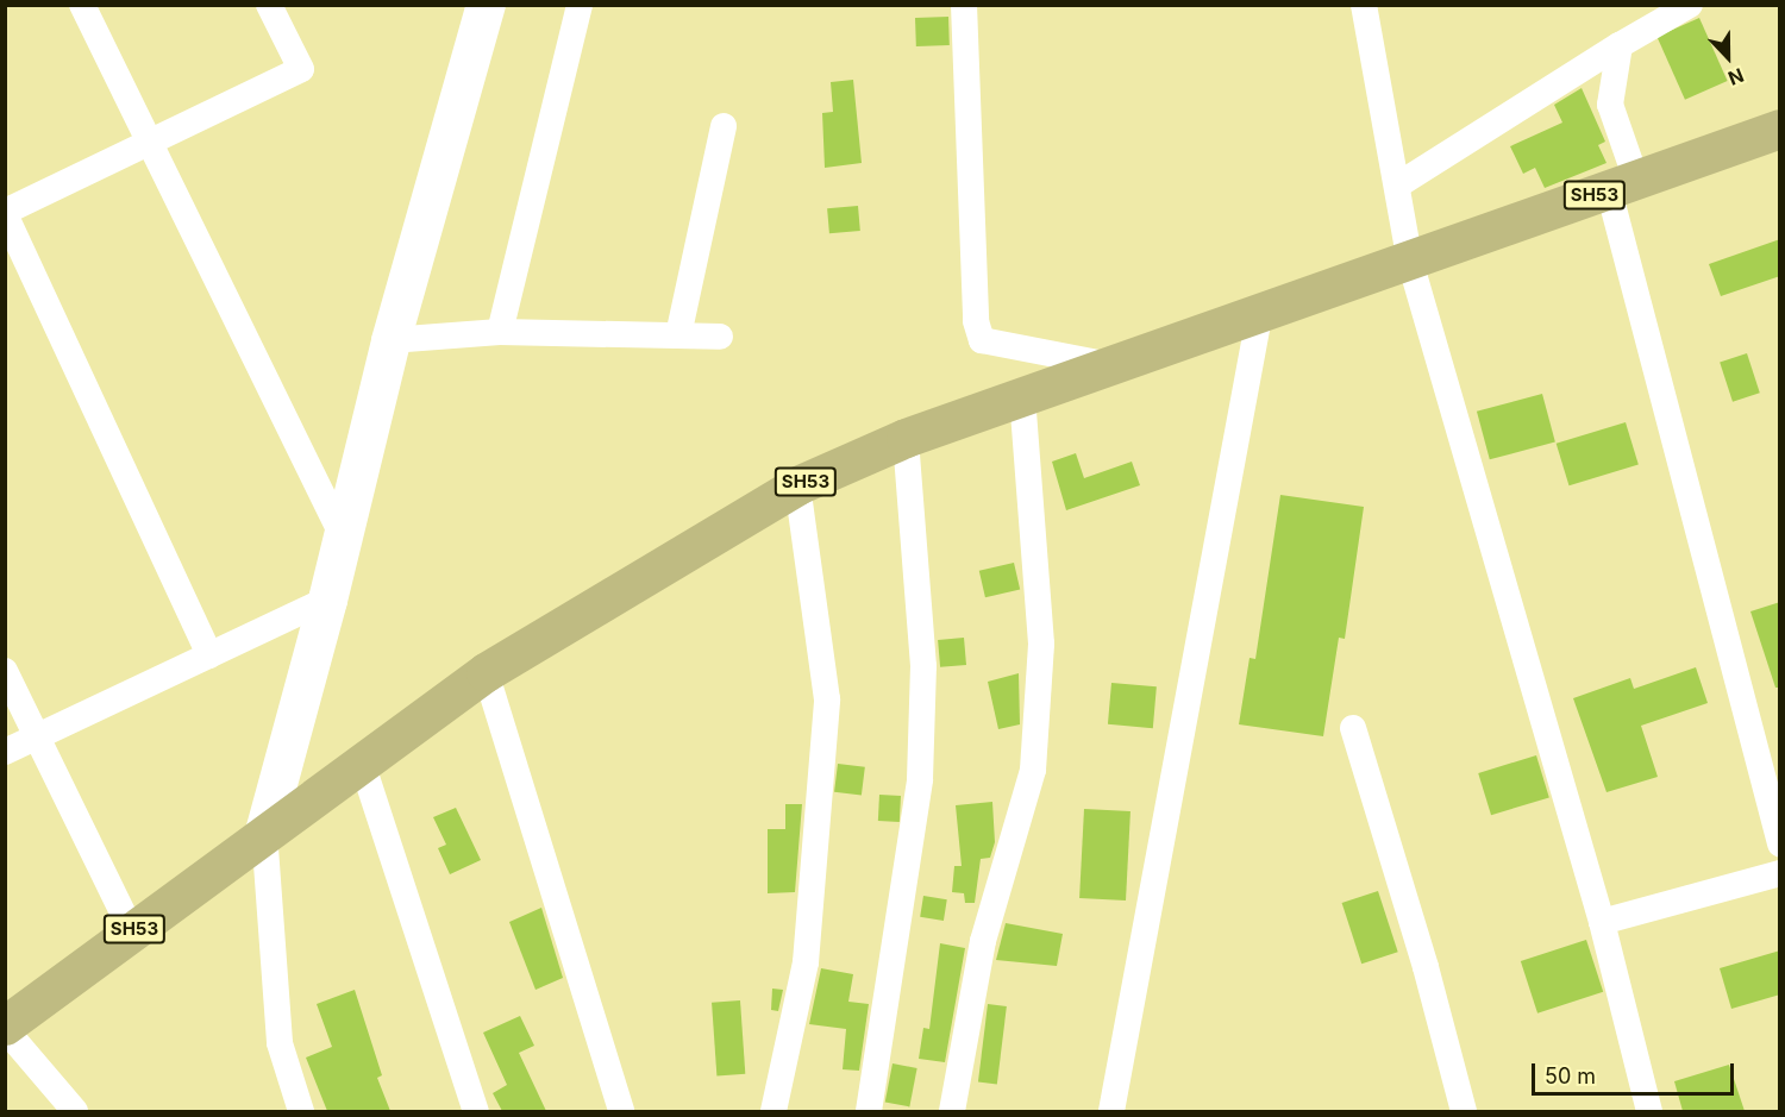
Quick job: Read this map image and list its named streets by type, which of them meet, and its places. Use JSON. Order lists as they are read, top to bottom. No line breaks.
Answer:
{"streets":{"main road":["SH53"]},"scale_bar":"50 m","north":"bottom"}
